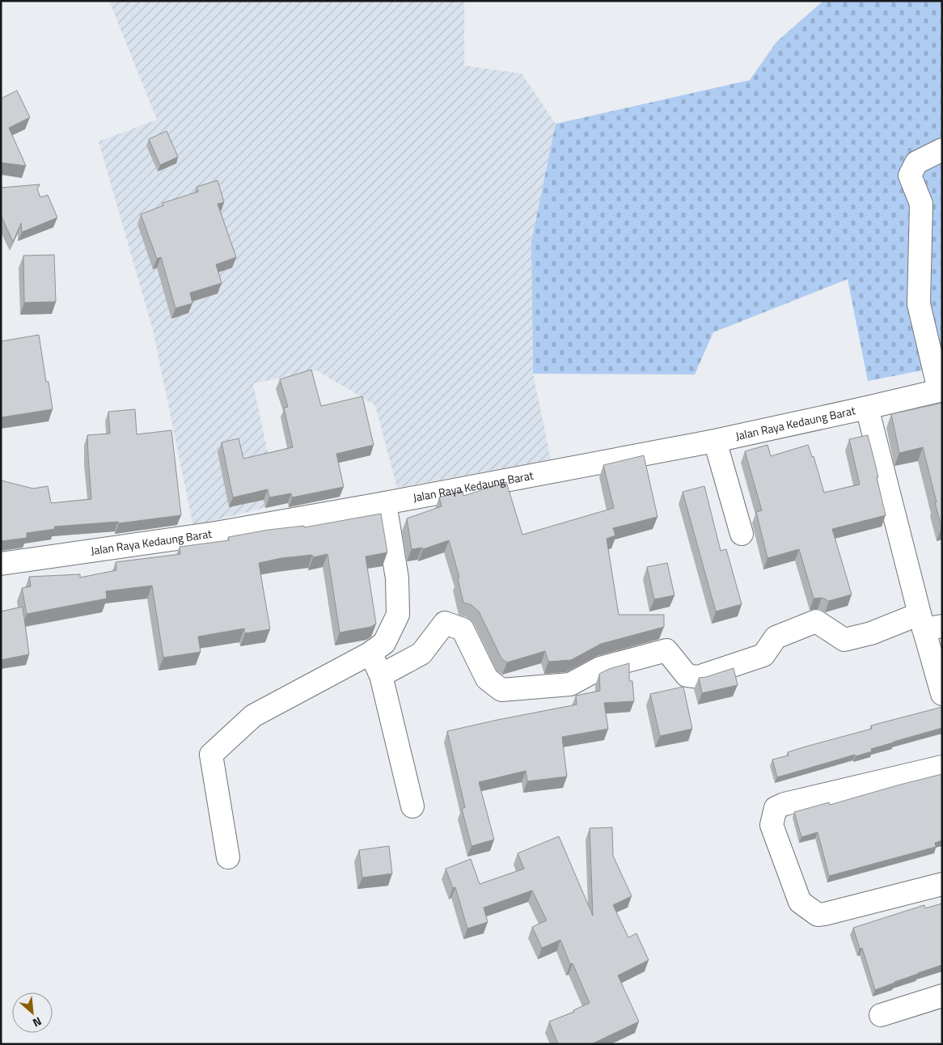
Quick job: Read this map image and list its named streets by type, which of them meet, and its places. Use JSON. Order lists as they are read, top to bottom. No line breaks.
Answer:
{"streets":{"street":["Jalan Raya Kedaung Barat"]},"north":"bottom right"}
